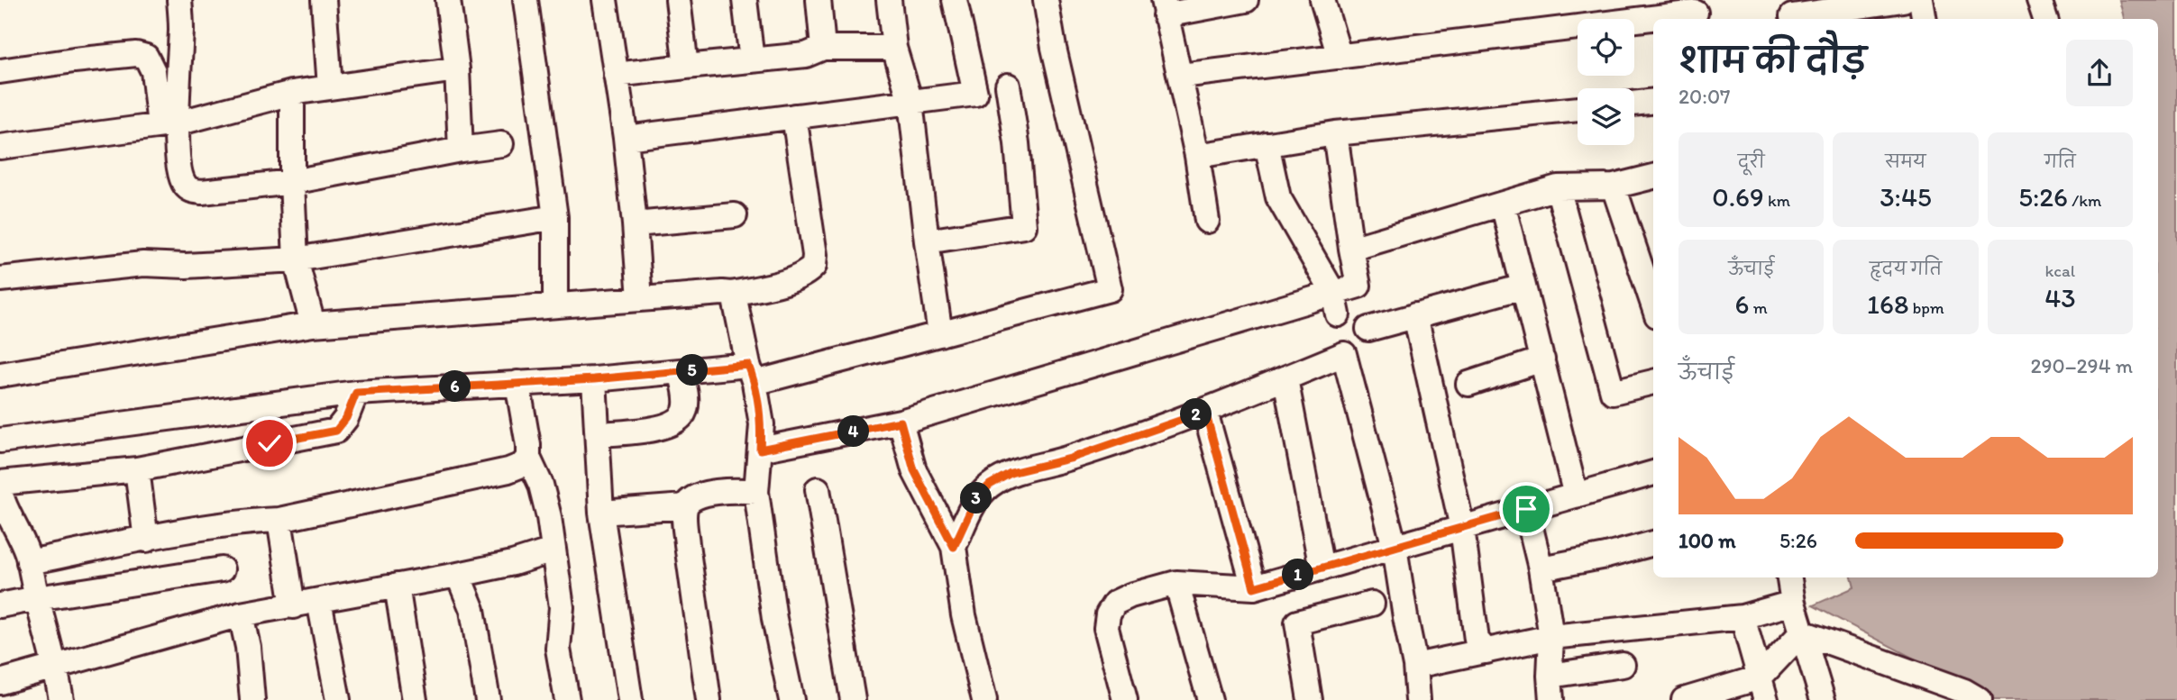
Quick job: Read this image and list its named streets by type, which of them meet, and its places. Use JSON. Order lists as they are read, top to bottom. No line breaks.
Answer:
{"page":{"heading":["शाम की दौड़","20:07"],"stats":[["दूरी","0.69 km"],["समय","3:45"],["गति","5:26 /km"],["ऊँचाई","6 m"],["हृदय गति","168 bpm"],["kcal","43"]],"chart":["ऊँचाई","290–294 m"],"pins":["5","6","2","4","3","1"],"list":[{"name":"100 m","note":"5:26"}]}}
